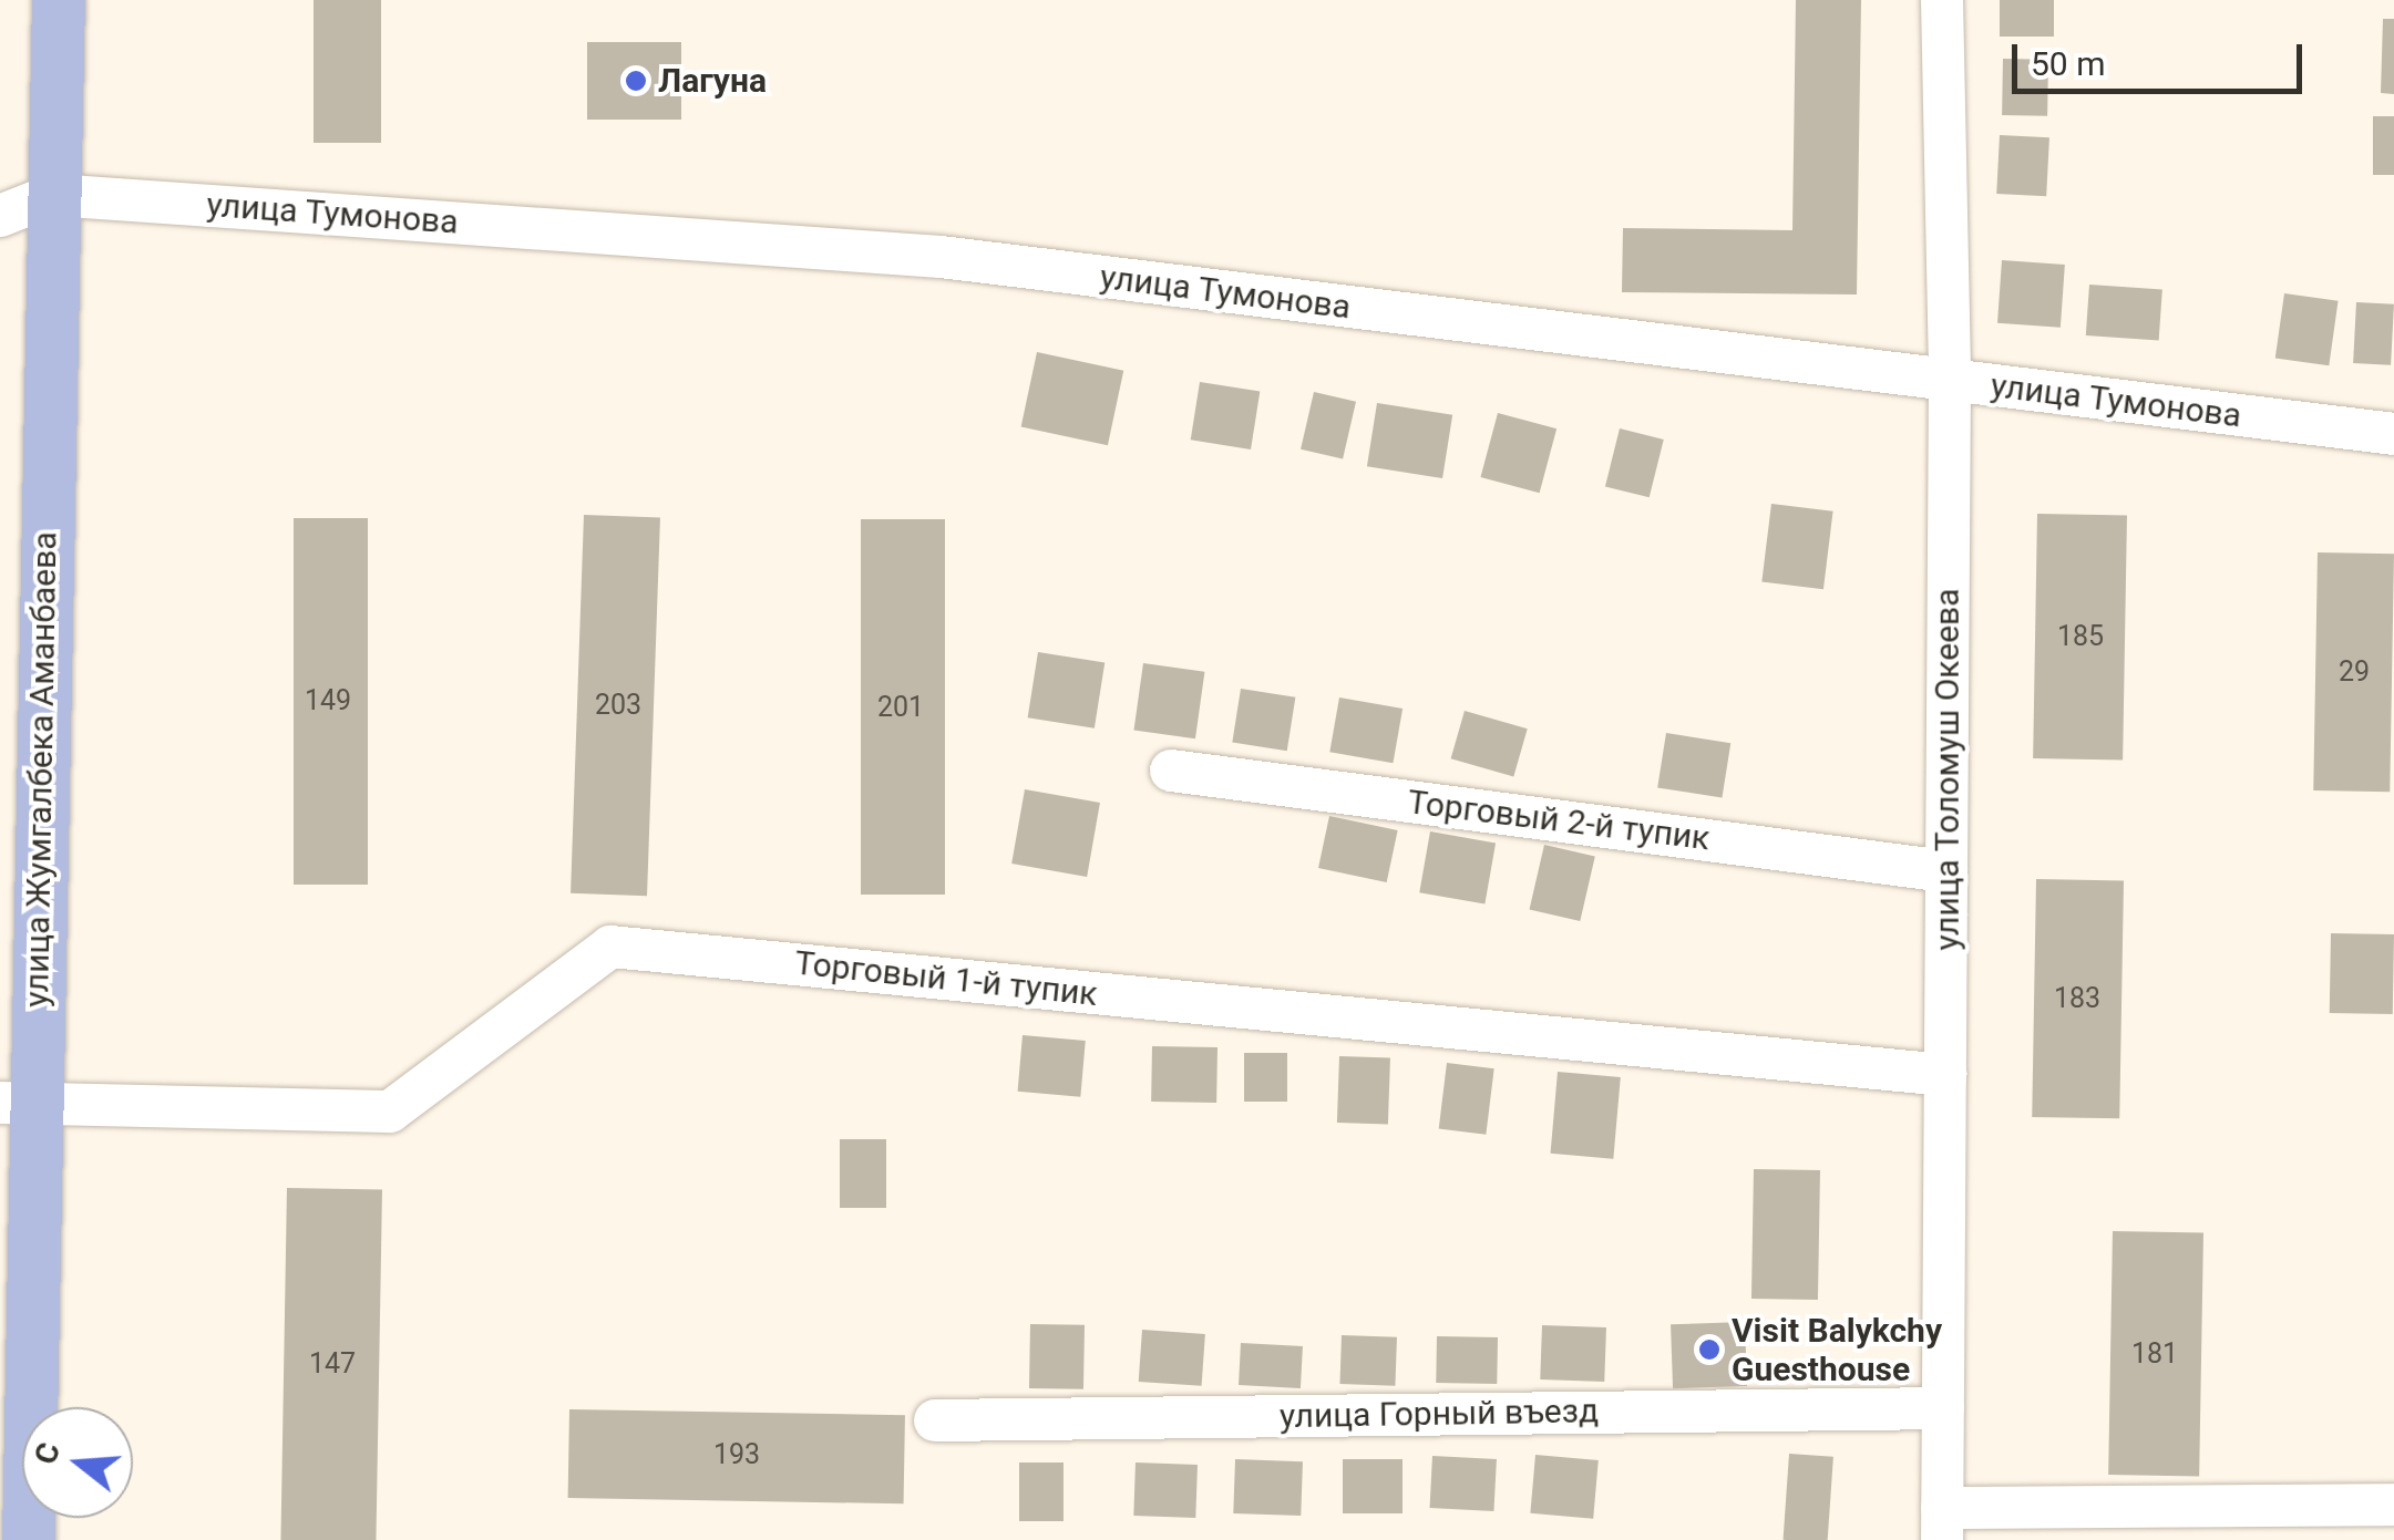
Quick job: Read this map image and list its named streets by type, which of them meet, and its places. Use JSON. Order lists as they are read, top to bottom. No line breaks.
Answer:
{"streets":{"main road":["улица Жумгалбека Аманбаева"],"street":["улица Тумонова","улица Толомуш Океева","Торговый 2-й тупик","Торговый 1-й тупик","улица Горный въезд"]},"crossings":[["улица Тумонова","улица Жумгалбека Аманбаева"],["улица Тумонова","улица Толомуш Океева"],["улица Жумгалбека Аманбаева","Торговый 1-й тупик"],["улица Толомуш Океева","Торговый 2-й тупик"],["улица Толомуш Океева","Торговый 1-й тупик"],["улица Толомуш Океева","улица Горный въезд"]],"places":["Лагуна","Visit Balykchy Guesthouse"],"house_numbers":["185","29","149","203","201","183","181","147","193"],"scale_bar":"50 m","north":"left"}
